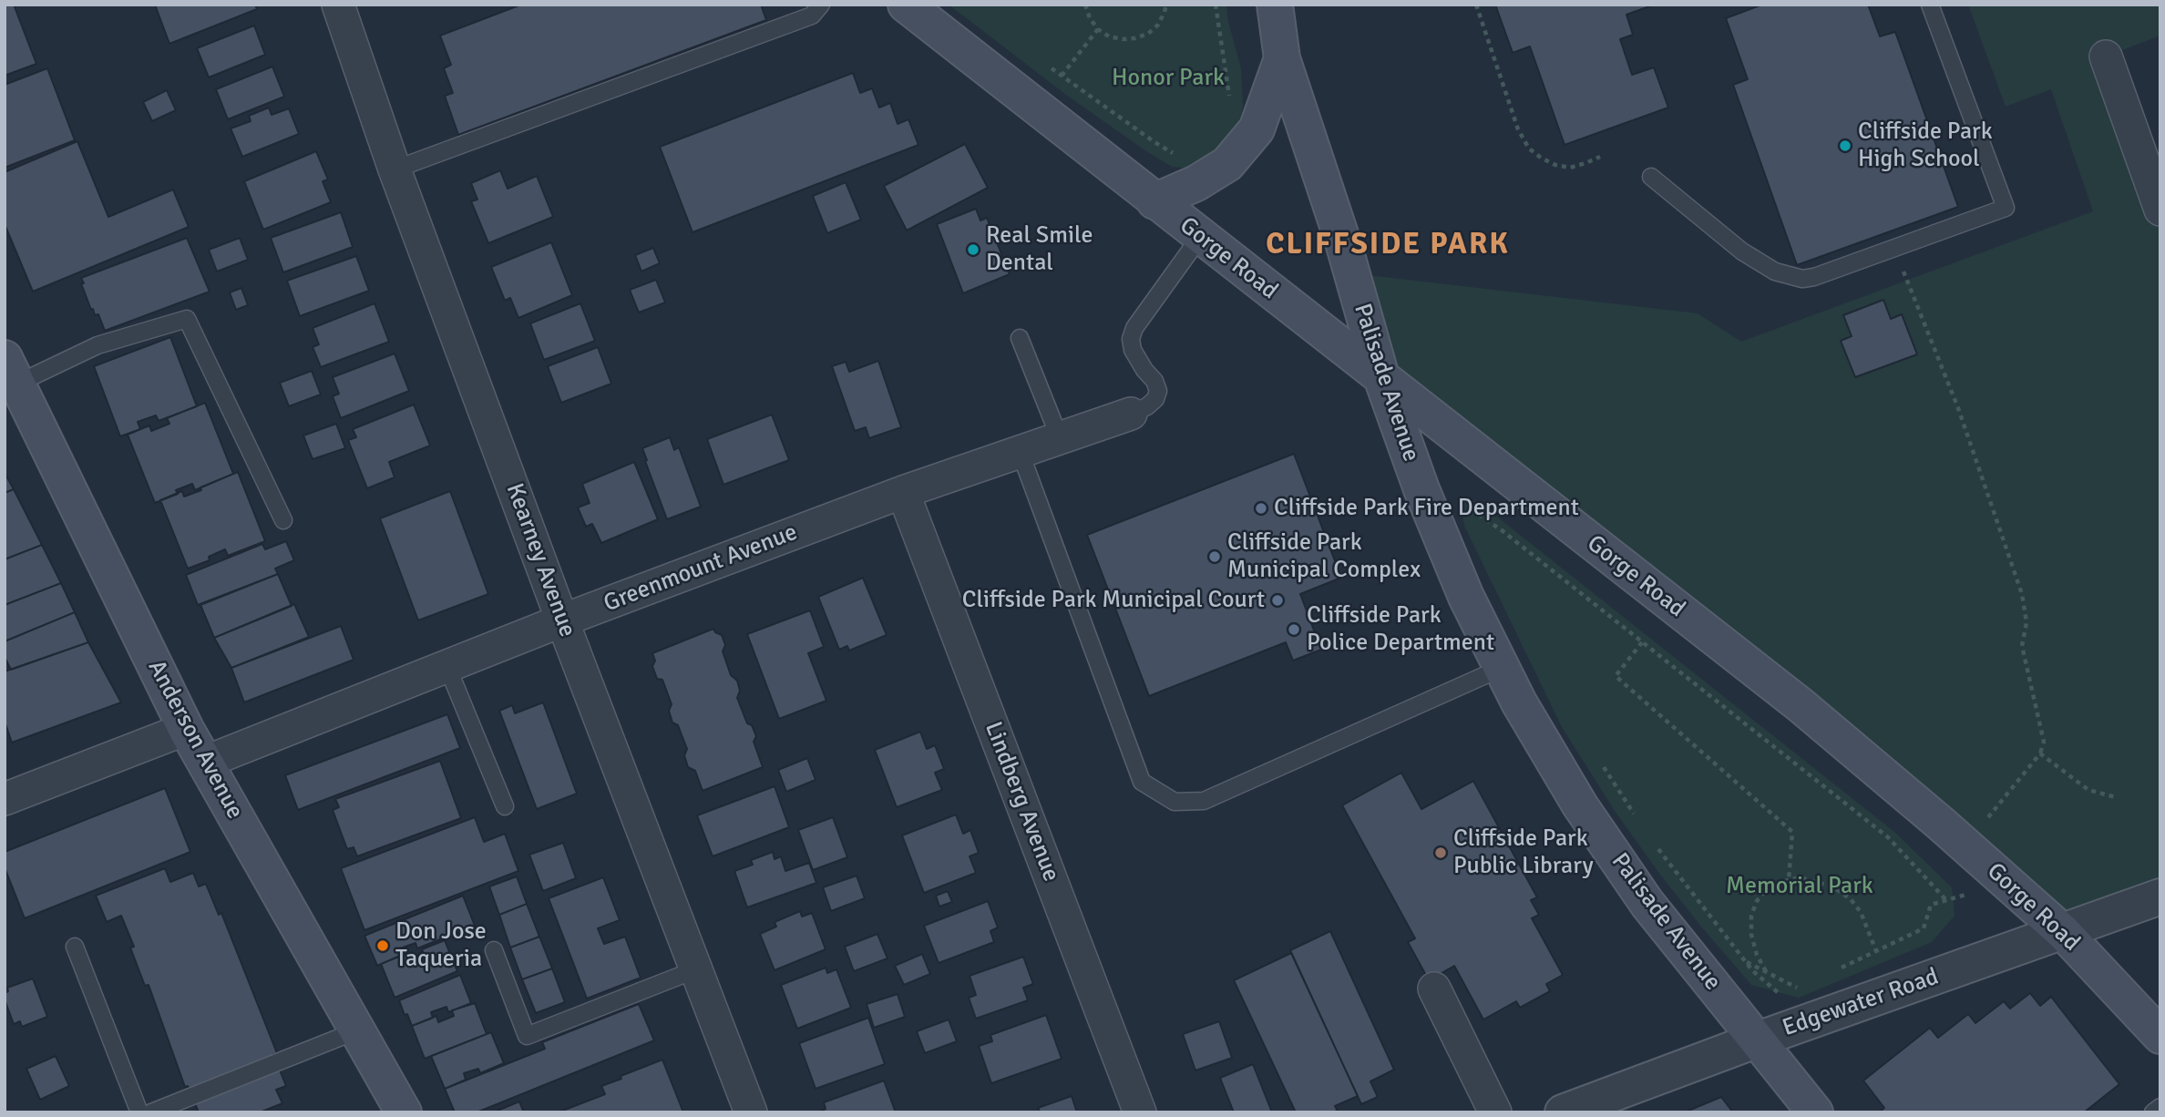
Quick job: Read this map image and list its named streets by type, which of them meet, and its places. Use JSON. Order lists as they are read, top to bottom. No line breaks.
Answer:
{"streets":{"main road":["Gorge Road","Palisade Avenue","Anderson Avenue"],"street":["Kearney Avenue","Greenmount Avenue","Lindberg Avenue","Edgewater Road"]},"crossings":[["Gorge Road","Palisade Avenue"],["Gorge Road","Edgewater Road"],["Palisade Avenue","Edgewater Road"],["Kearney Avenue","Greenmount Avenue"],["Greenmount Avenue","Anderson Avenue"],["Greenmount Avenue","Lindberg Avenue"]],"districts":["CLIFFSIDE PARK"],"parks":["Honor Park","Memorial Park"],"places":["Cliffside Park High School","Real Smile Dental","Cliffside Park Fire Department","Cliffside Park Municipal Complex","Cliffside Park Municipal Court","Cliffside Park Police Department","Cliffside Park Public Library","Don Jose Taqueria"]}
